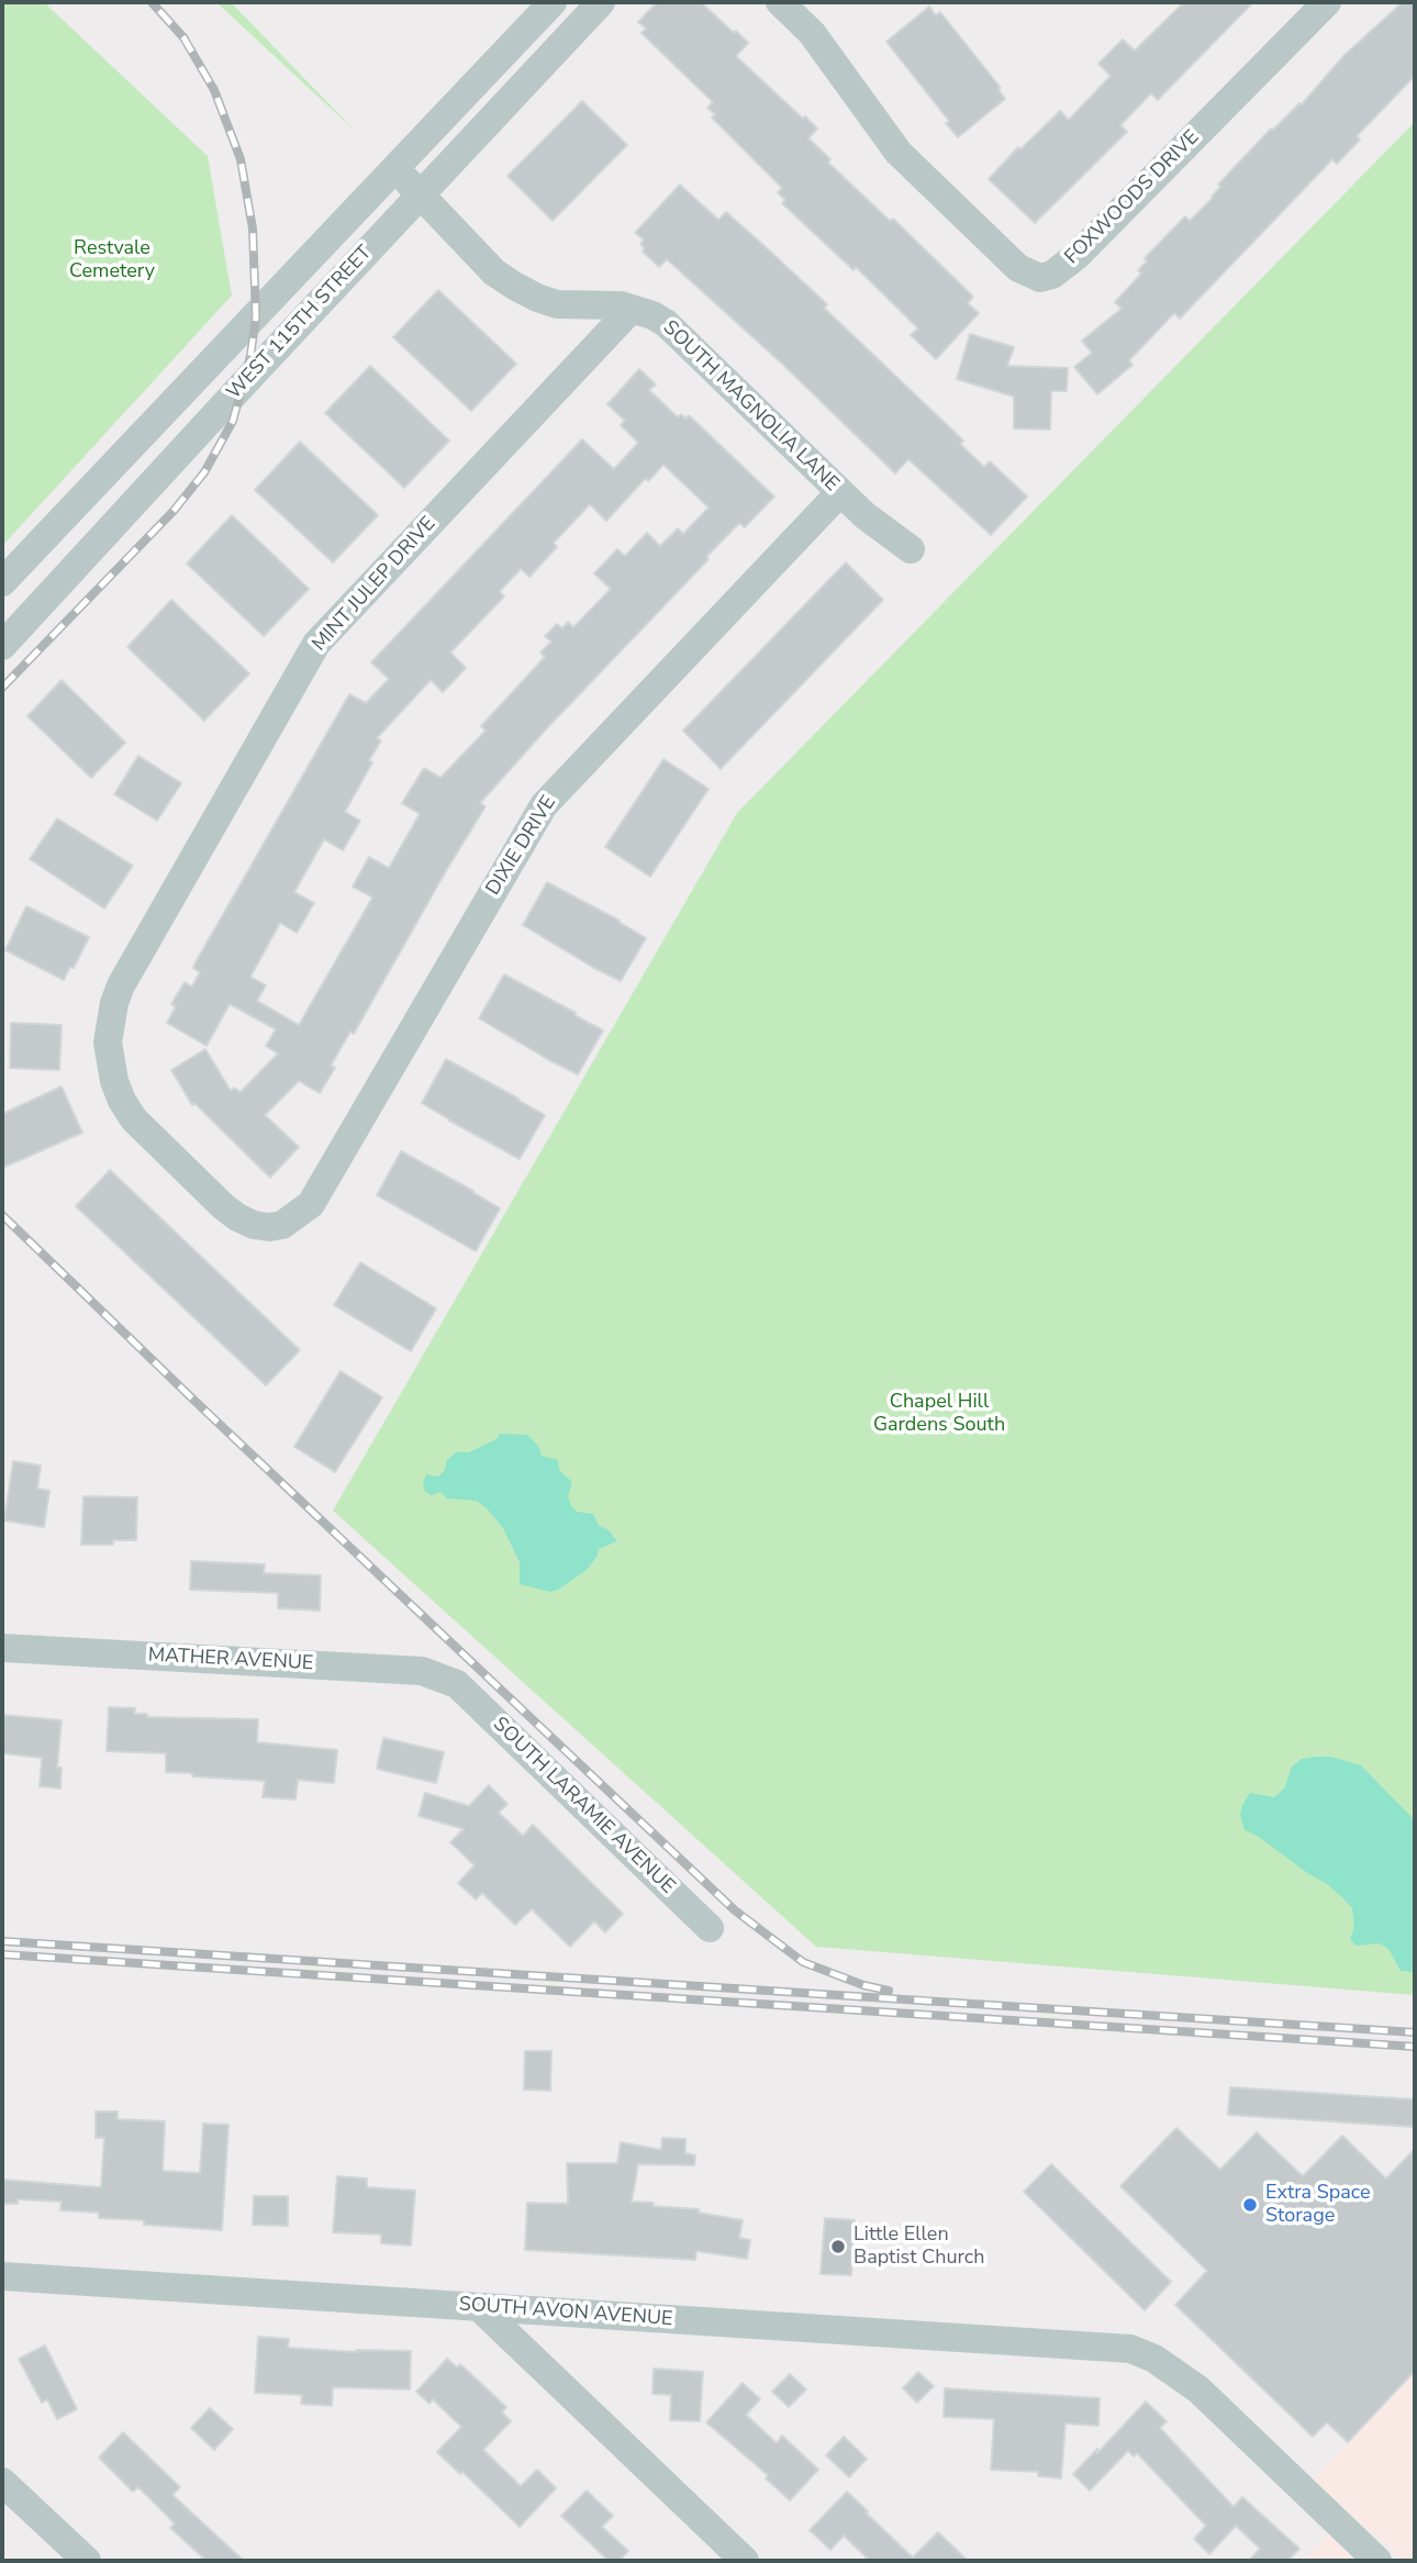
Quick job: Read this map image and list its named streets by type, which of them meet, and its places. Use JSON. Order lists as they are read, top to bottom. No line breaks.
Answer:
{"streets":{"street":["FOXWOODS DRIVE","WEST 115TH STREET","SOUTH MAGNOLIA LANE","MINT JULEP DRIVE","DIXIE DRIVE","MATHER AVENUE","SOUTH LARAMIE AVENUE","SOUTH AVON AVENUE"]},"crossings":[["WEST 115TH STREET","SOUTH MAGNOLIA LANE"],["SOUTH MAGNOLIA LANE","MINT JULEP DRIVE"],["SOUTH MAGNOLIA LANE","DIXIE DRIVE"],["MINT JULEP DRIVE","DIXIE DRIVE"],["MATHER AVENUE","SOUTH LARAMIE AVENUE"]],"parks":["Restvale Cemetery","Chapel Hill Gardens South"],"places":["Extra Space Storage","Little Ellen Baptist Church"]}
